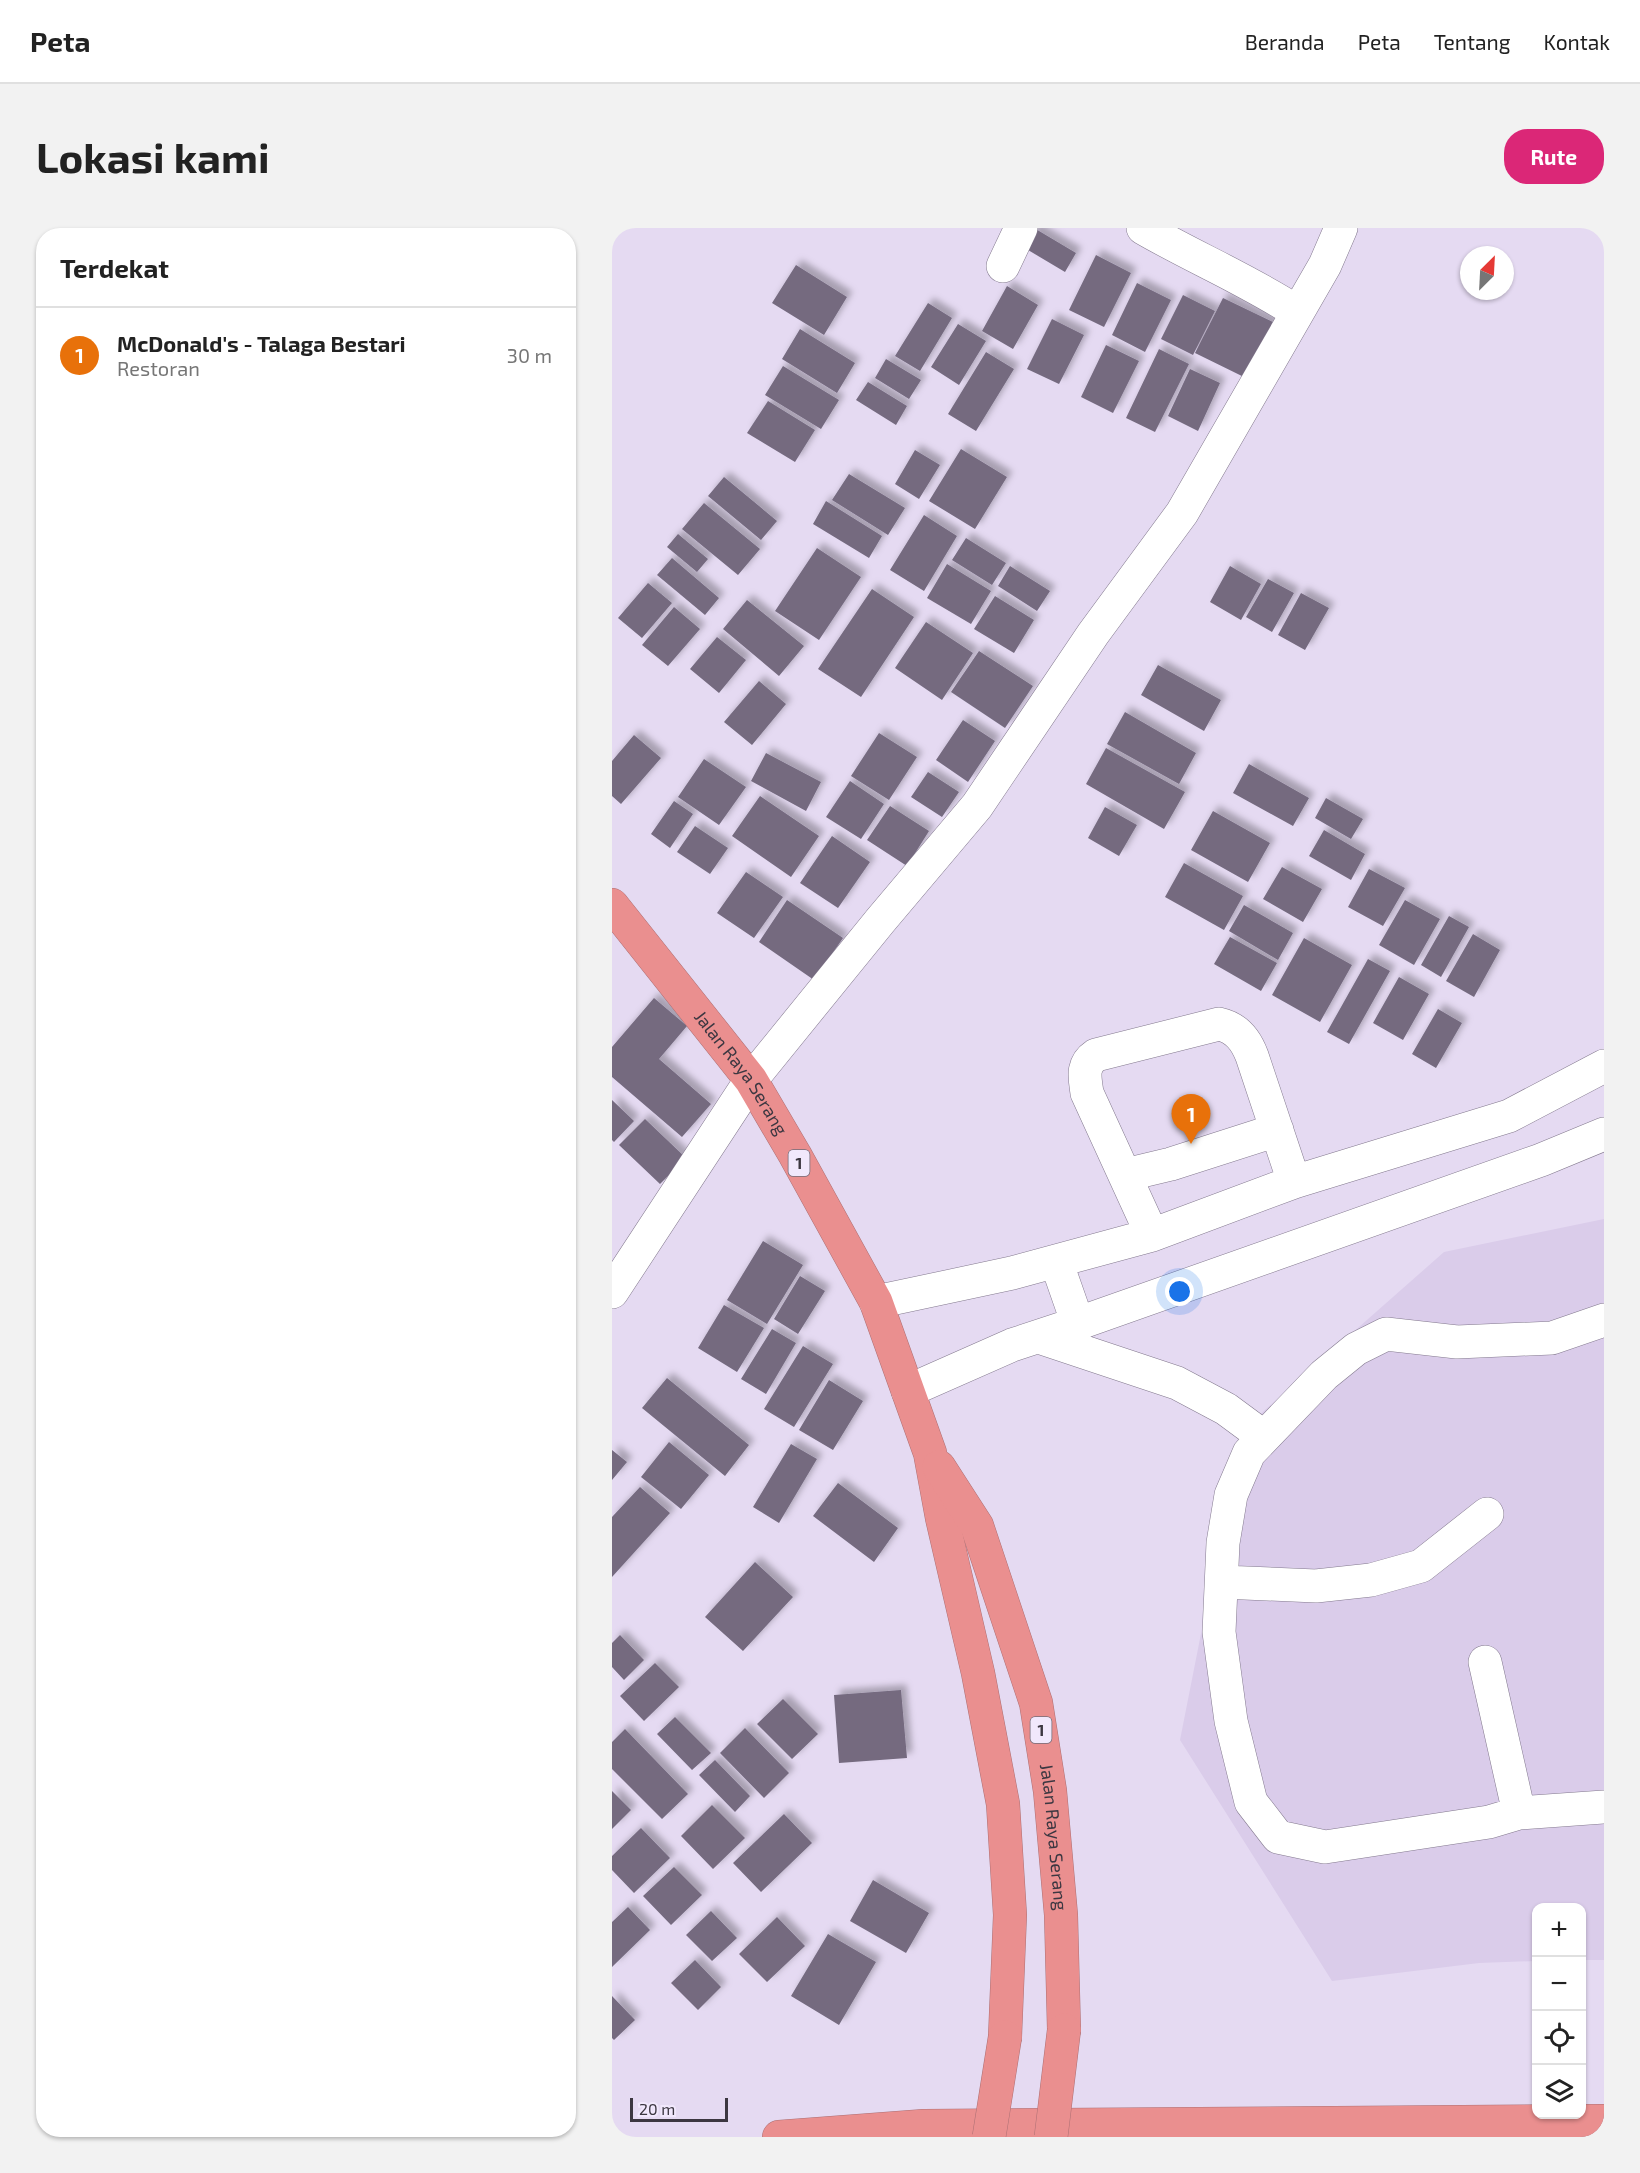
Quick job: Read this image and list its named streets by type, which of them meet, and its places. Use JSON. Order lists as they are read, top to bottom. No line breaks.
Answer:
{"streets":{"highway":["Jalan Raya Serang","1"]},"scale_bar":"20 m","north":"top right","page":{"header":"Peta","nav":["Beranda","Peta","Tentang","Kontak"],"buttons":"Rute","title":"Lokasi kami","heading":"Terdekat","list":[{"mark":"1","name":"McDonald's - Talaga Bestari","note":"Restoran","value":"30 m"}],"pins":"1","map_buttons":["+","−"],"scale":"20 m"}}
